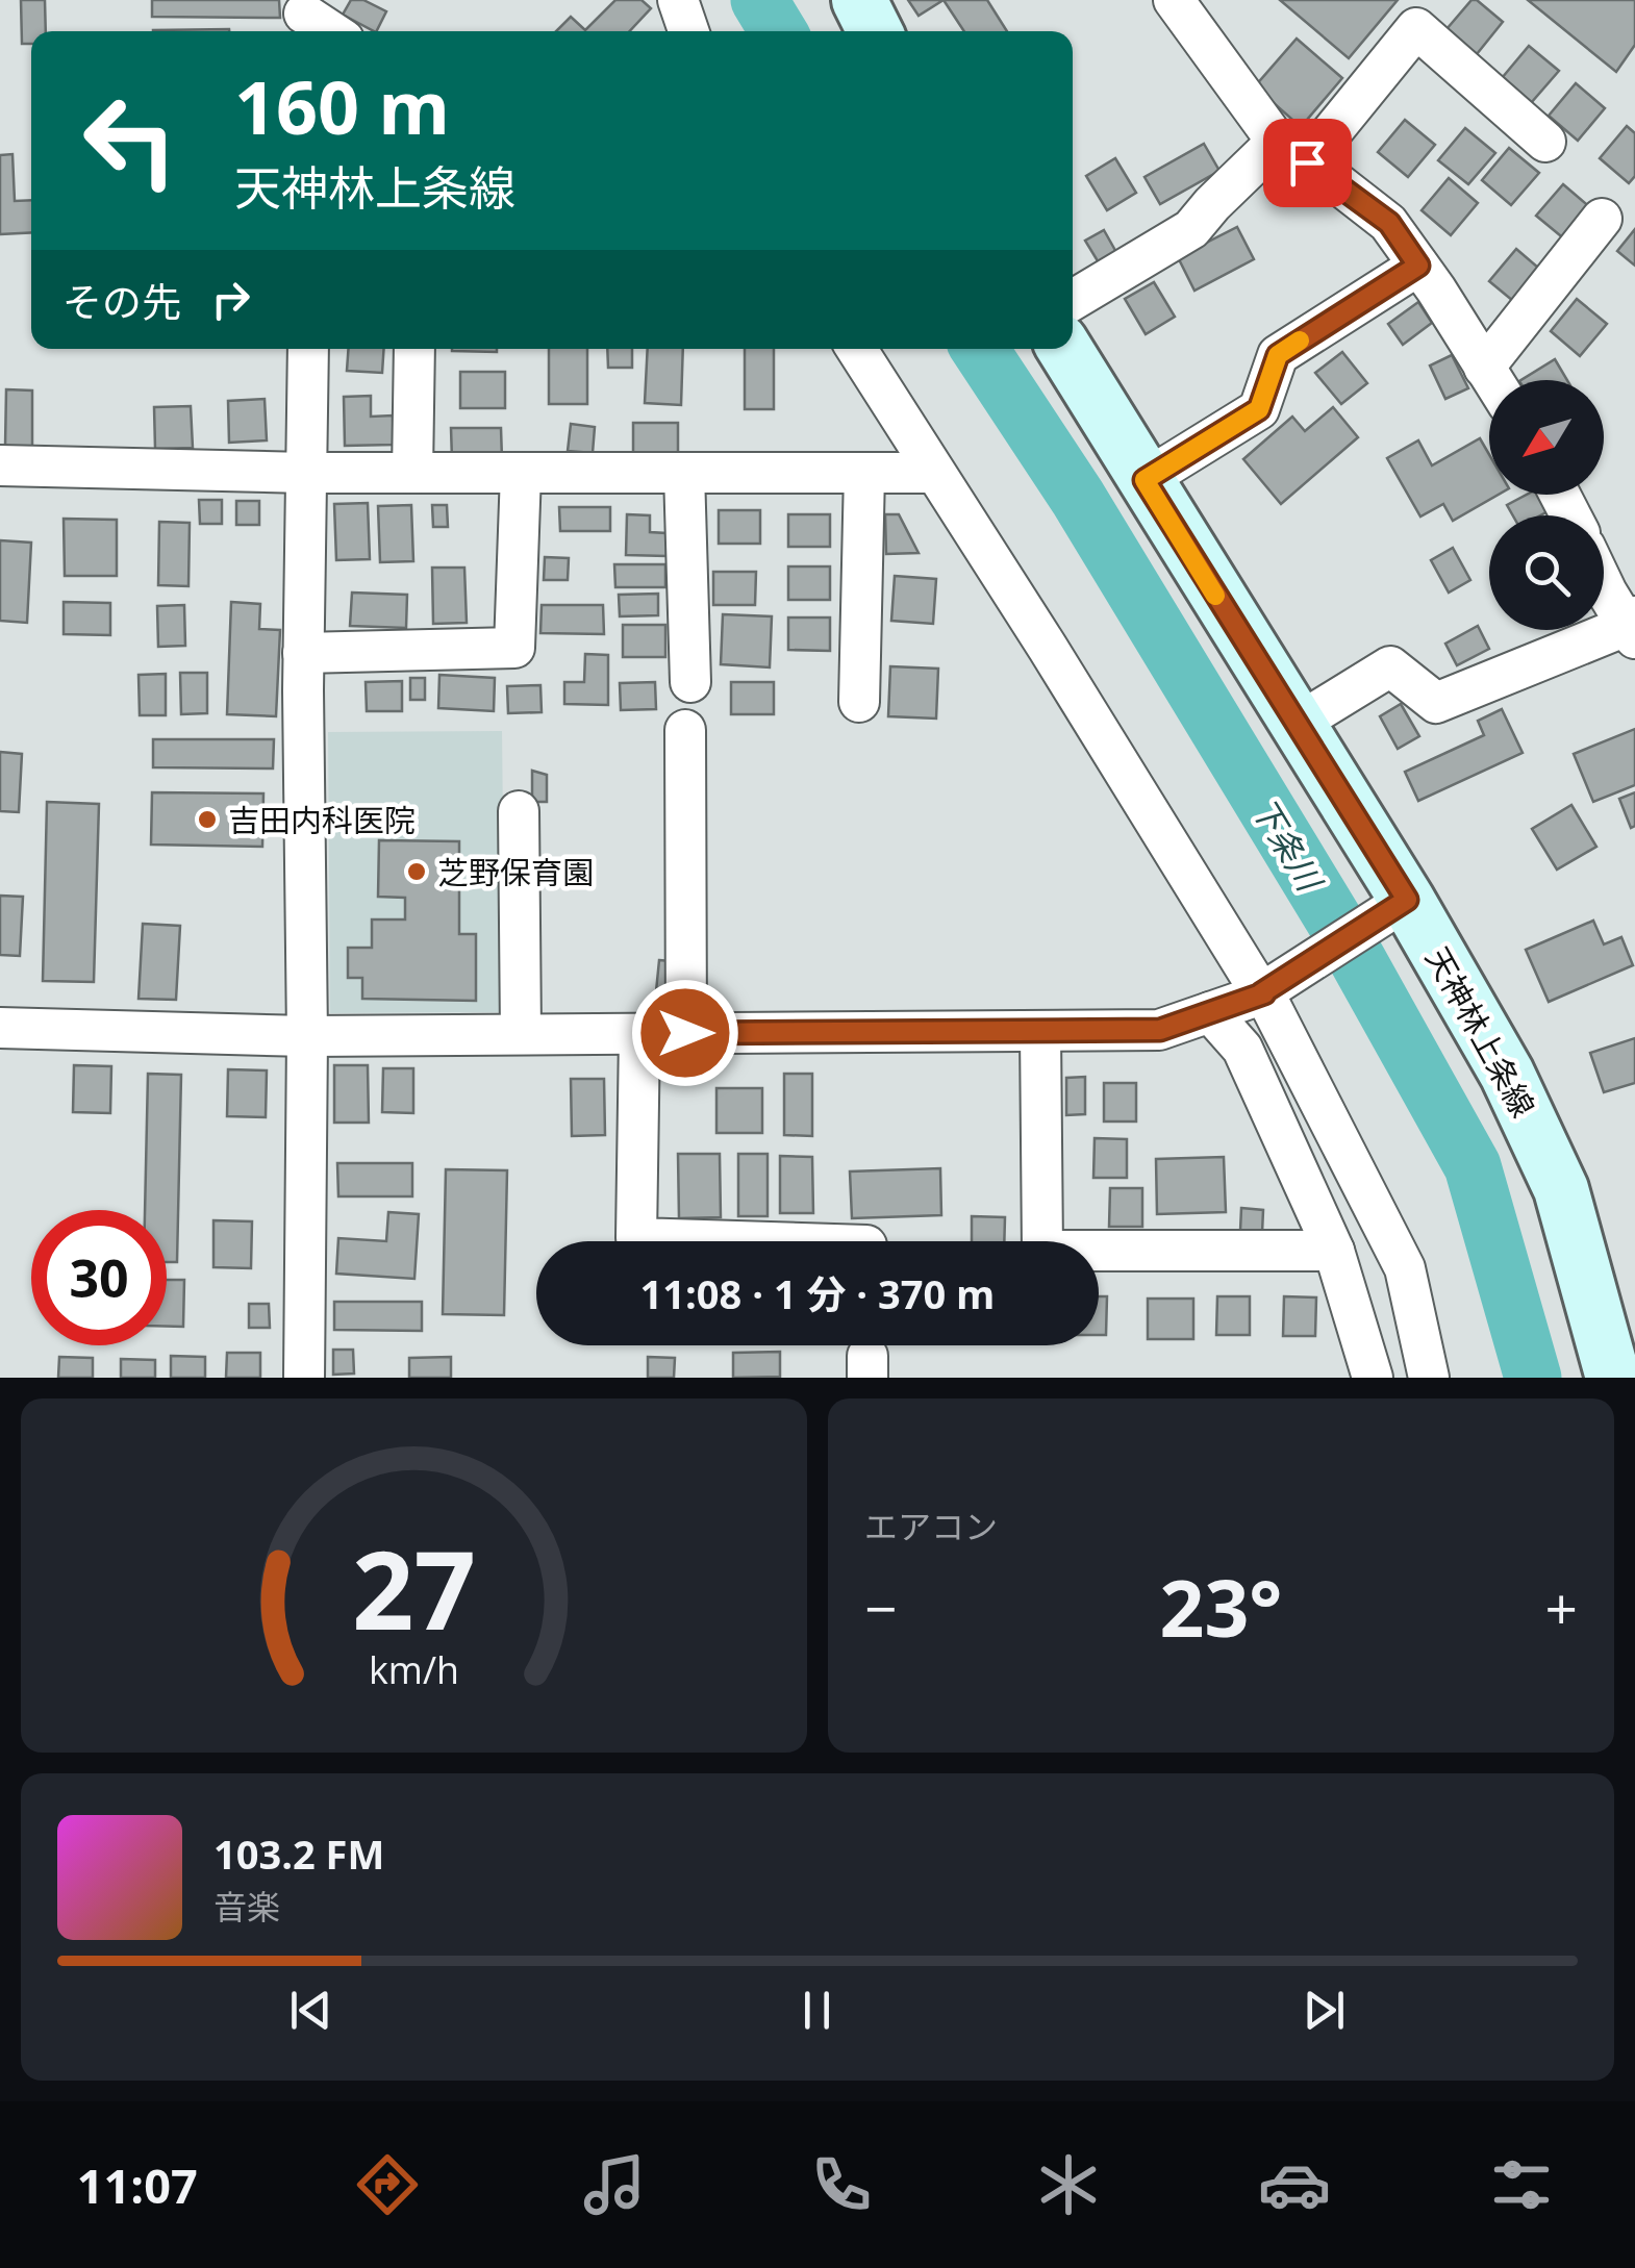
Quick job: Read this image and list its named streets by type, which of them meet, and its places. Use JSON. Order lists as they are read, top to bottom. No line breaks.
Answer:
{"streets":{"main road":["天神林上条線"]},"water":["下条川"],"places":["吉田内科医院","芝野保育園"],"north":"bottom left","page":{"turn":["160 m","天神林上条線"],"then":"その先","limit":"30","trip":"11:08 · 1 分 · 370 m","tile":"エアコン","heat":["−","23°","+"],"song":["103.2 FM","音楽"],"tabs":"11:07","gauge":["27","km/h"]}}
